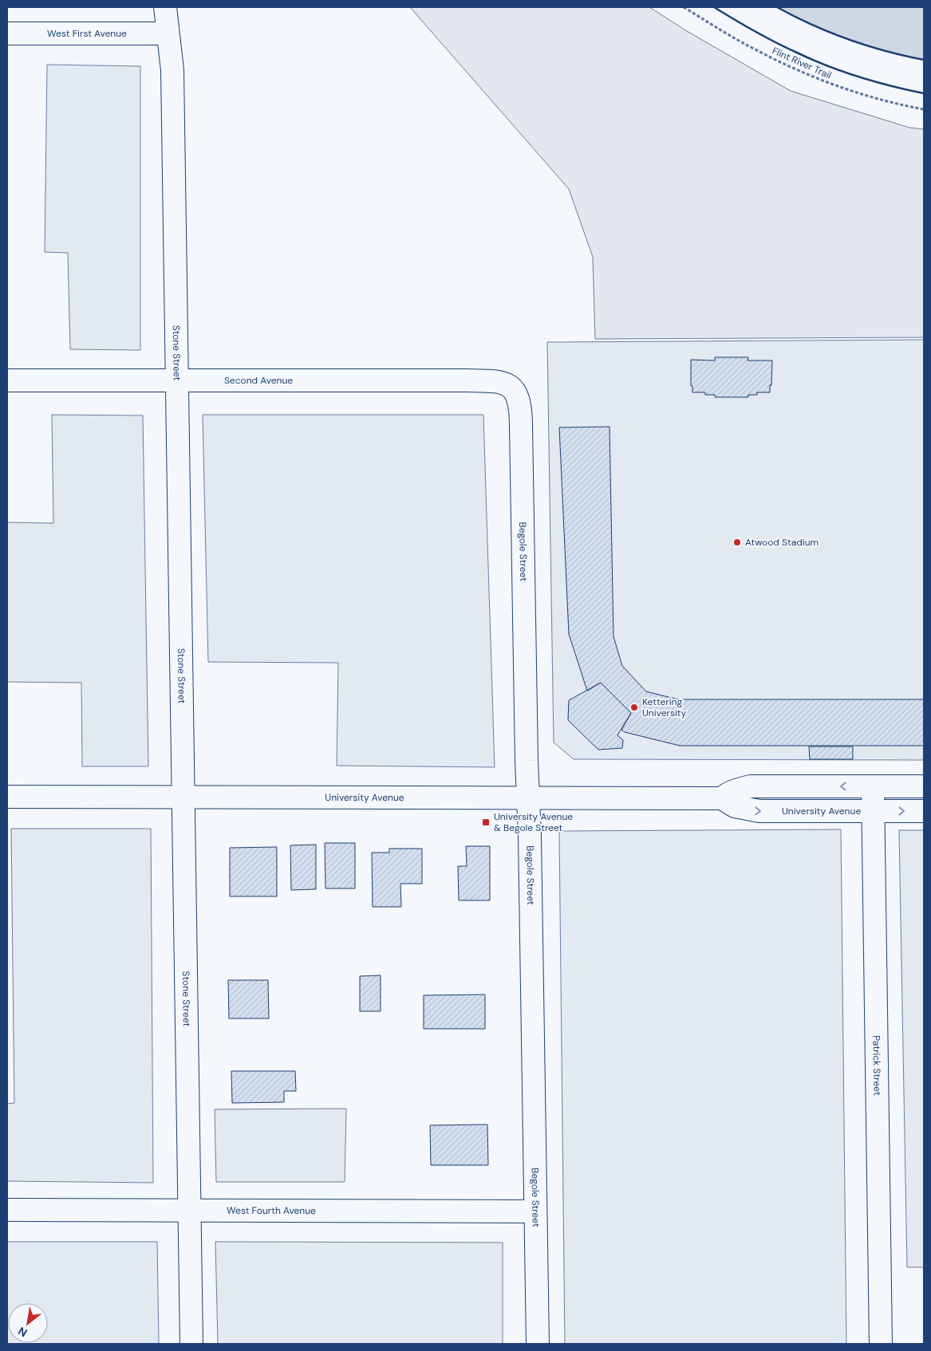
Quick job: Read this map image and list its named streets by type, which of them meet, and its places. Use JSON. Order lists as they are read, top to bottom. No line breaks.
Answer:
{"streets":{"street":["West First Avenue","Stone Street","Second Avenue","Begole Street","University Avenue","Patrick Street","West Fourth Avenue"],"path":["Flint River Trail"]},"crossings":[["West First Avenue","Stone Street"],["Stone Street","Second Avenue"],["Stone Street","University Avenue"],["Stone Street","West Fourth Avenue"],["Second Avenue","Begole Street"],["Begole Street","University Avenue"],["Begole Street","West Fourth Avenue"],["University Avenue","Patrick Street"]],"places":{"other":["Atwood Stadium","Kettering University"],"transit":["University Avenue & Begole Street"]},"north":"bottom left"}
